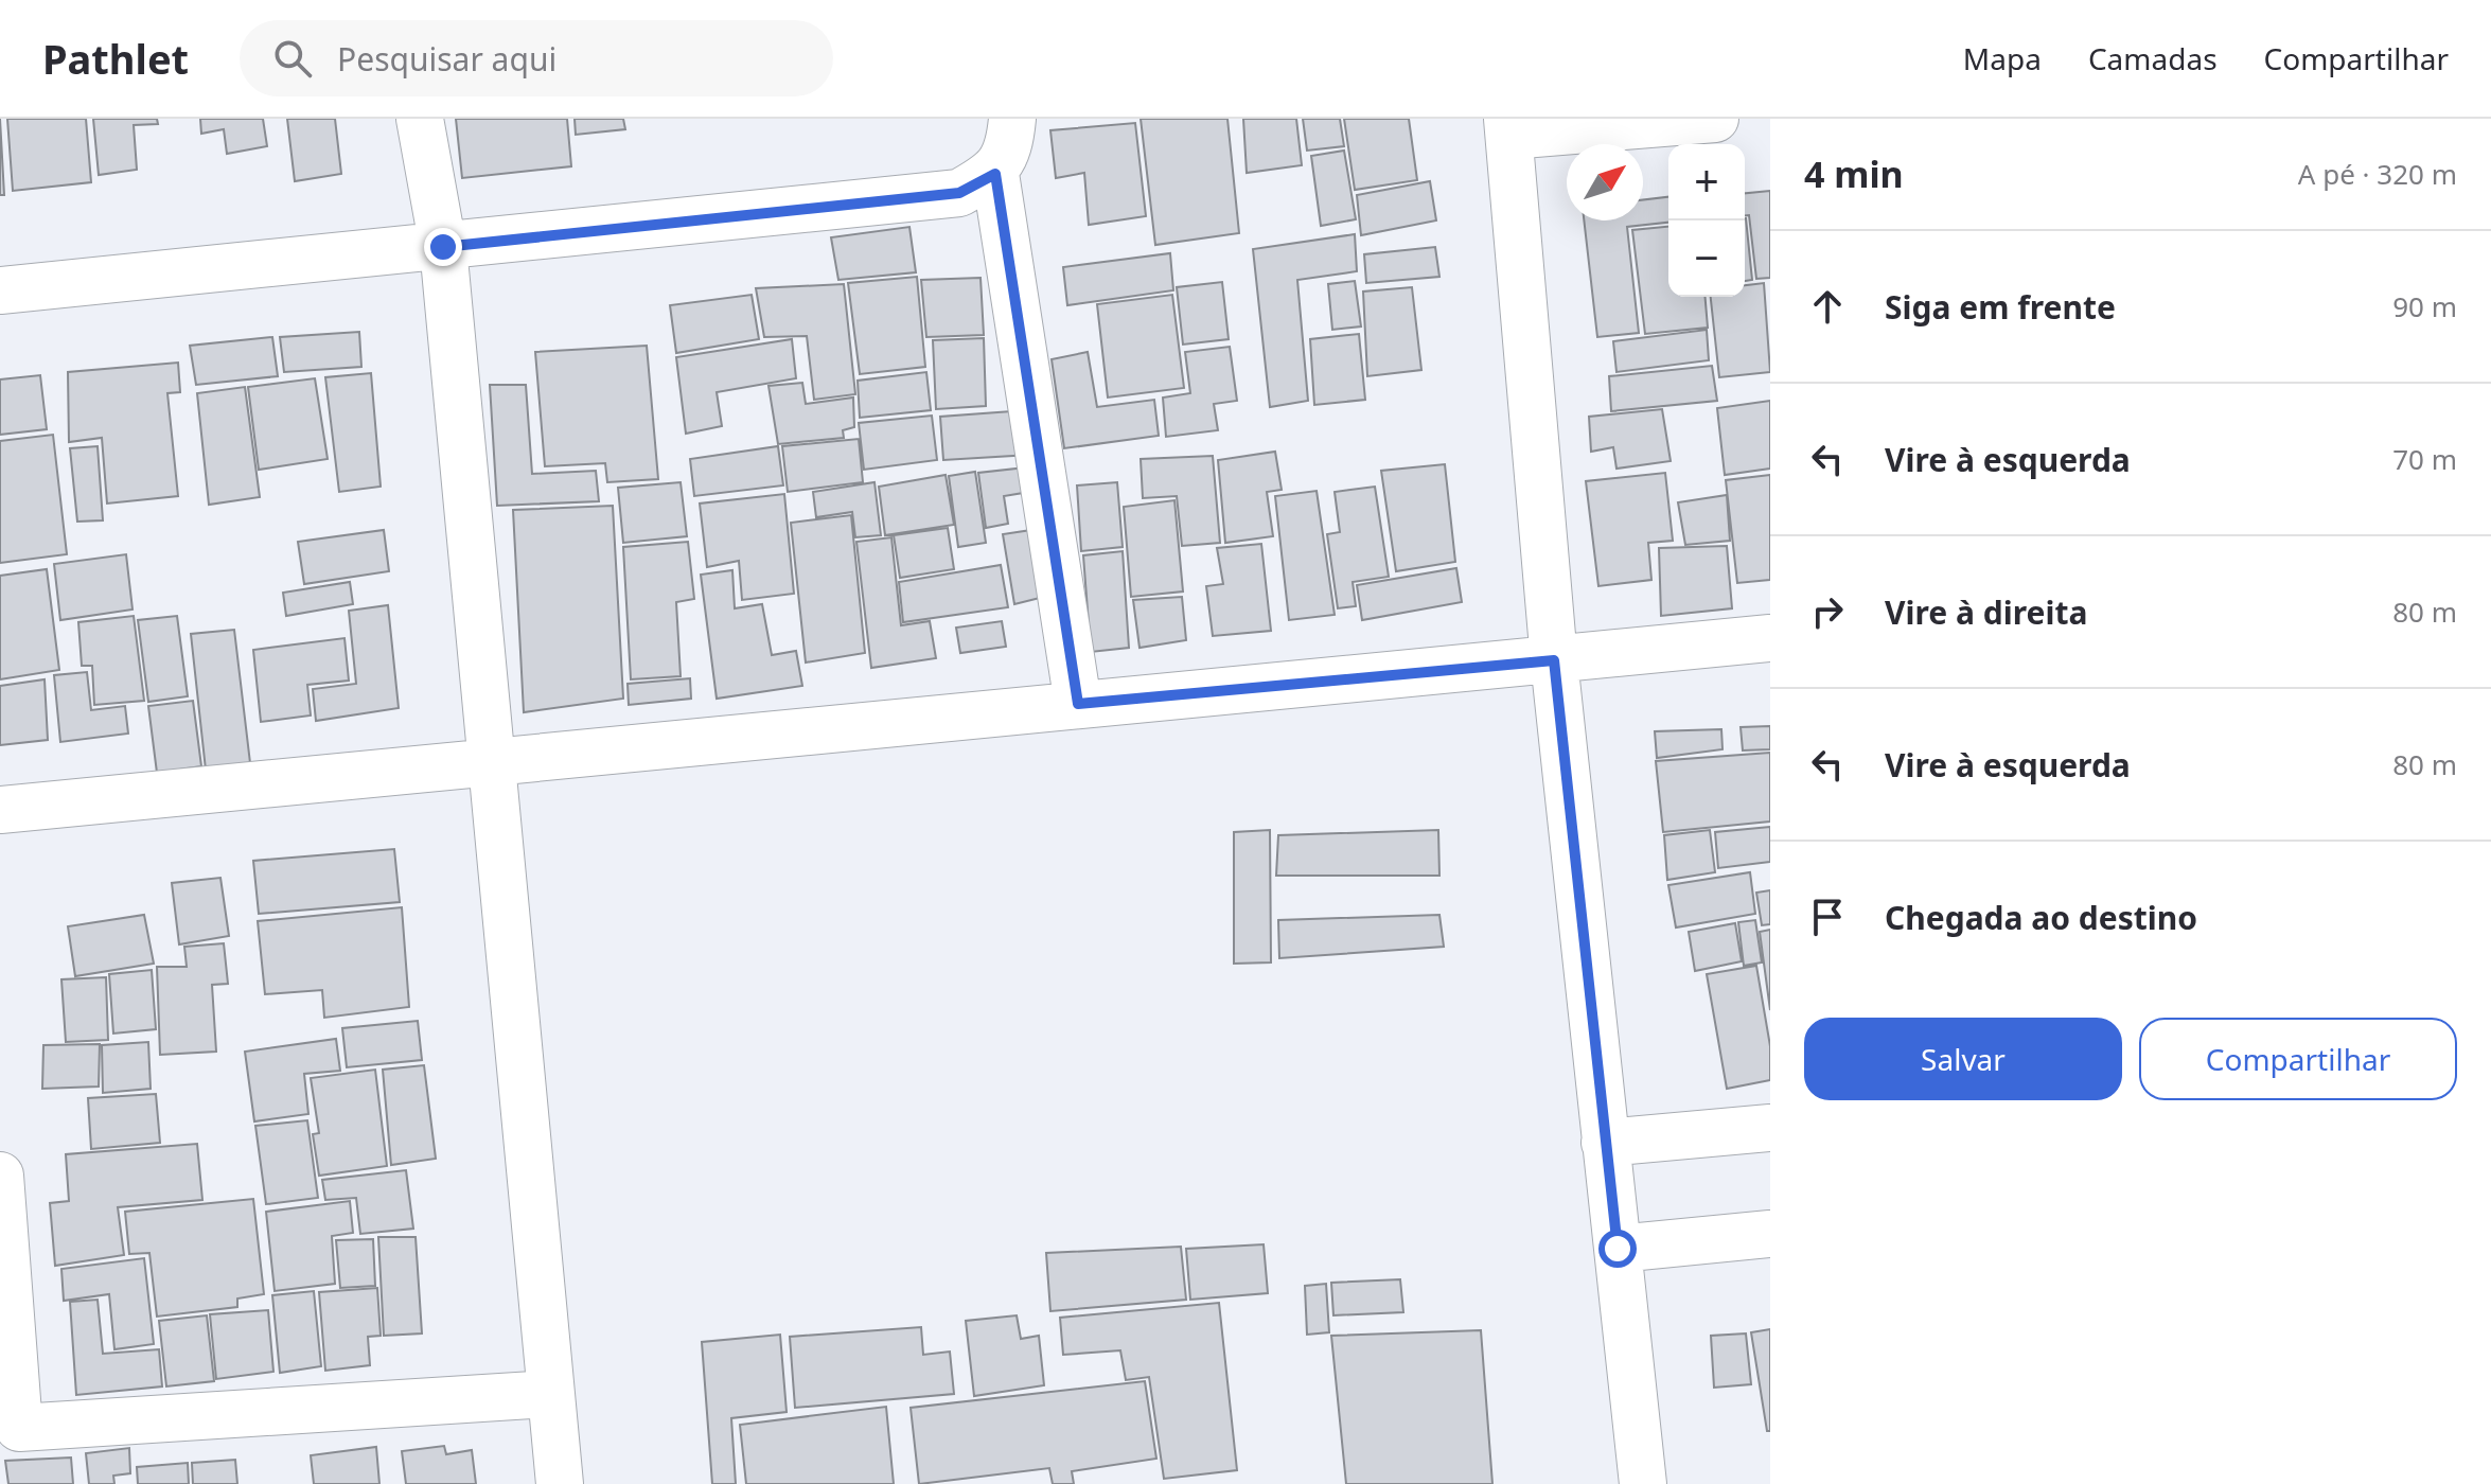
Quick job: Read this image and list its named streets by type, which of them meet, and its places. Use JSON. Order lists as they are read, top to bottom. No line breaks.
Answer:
{"north":"top right","page":{"header":"Pathlet","search":"Pesquisar aqui","nav":["Mapa","Camadas","Compartilhar"],"heading":["4 min","A pé · 320 m"],"map_buttons":["+","−"],"list":[["Siga em frente","90 m"],["Vire à esquerda","70 m"],["Vire à direita","80 m"],["Vire à esquerda","80 m"],"Chegada ao destino"],"buttons":["Salvar","Compartilhar"]}}
